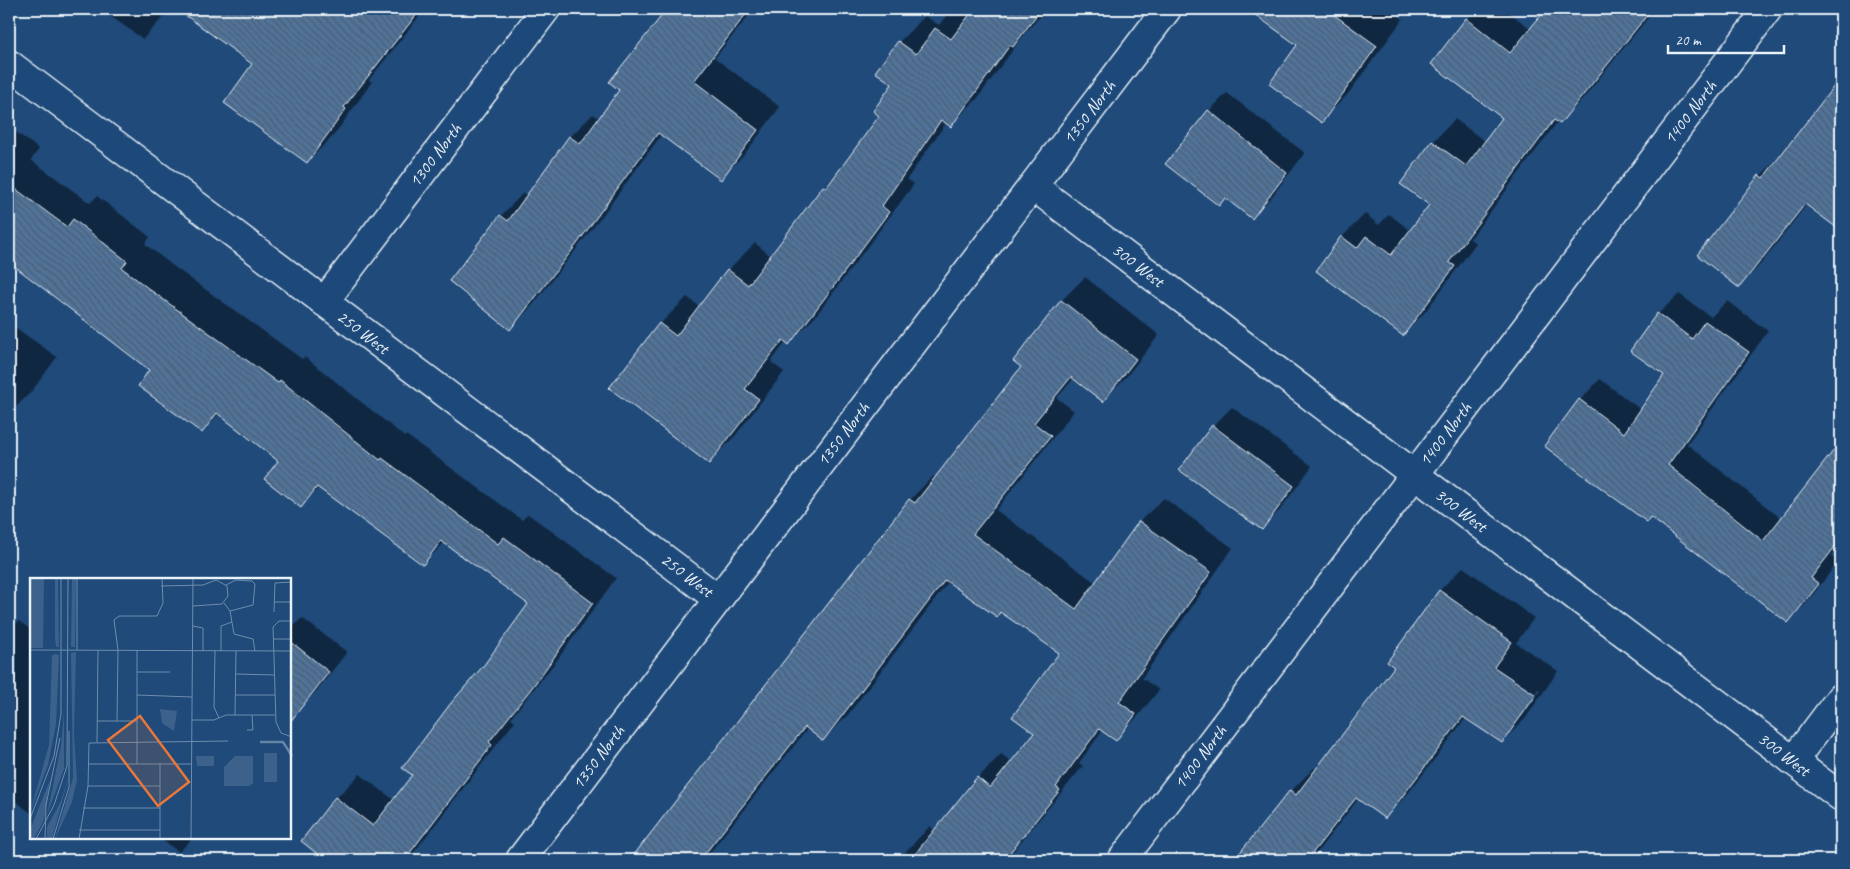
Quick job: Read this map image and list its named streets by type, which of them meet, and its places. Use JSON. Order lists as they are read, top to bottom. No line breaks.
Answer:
{"streets":{"street":["1350 North","1400 North","1300 North","300 West","250 West"]},"crossings":[["1350 North","300 West"],["1350 North","250 West"],["1400 North","300 West"],["1300 North","250 West"]],"scale_bar":"20 m"}
